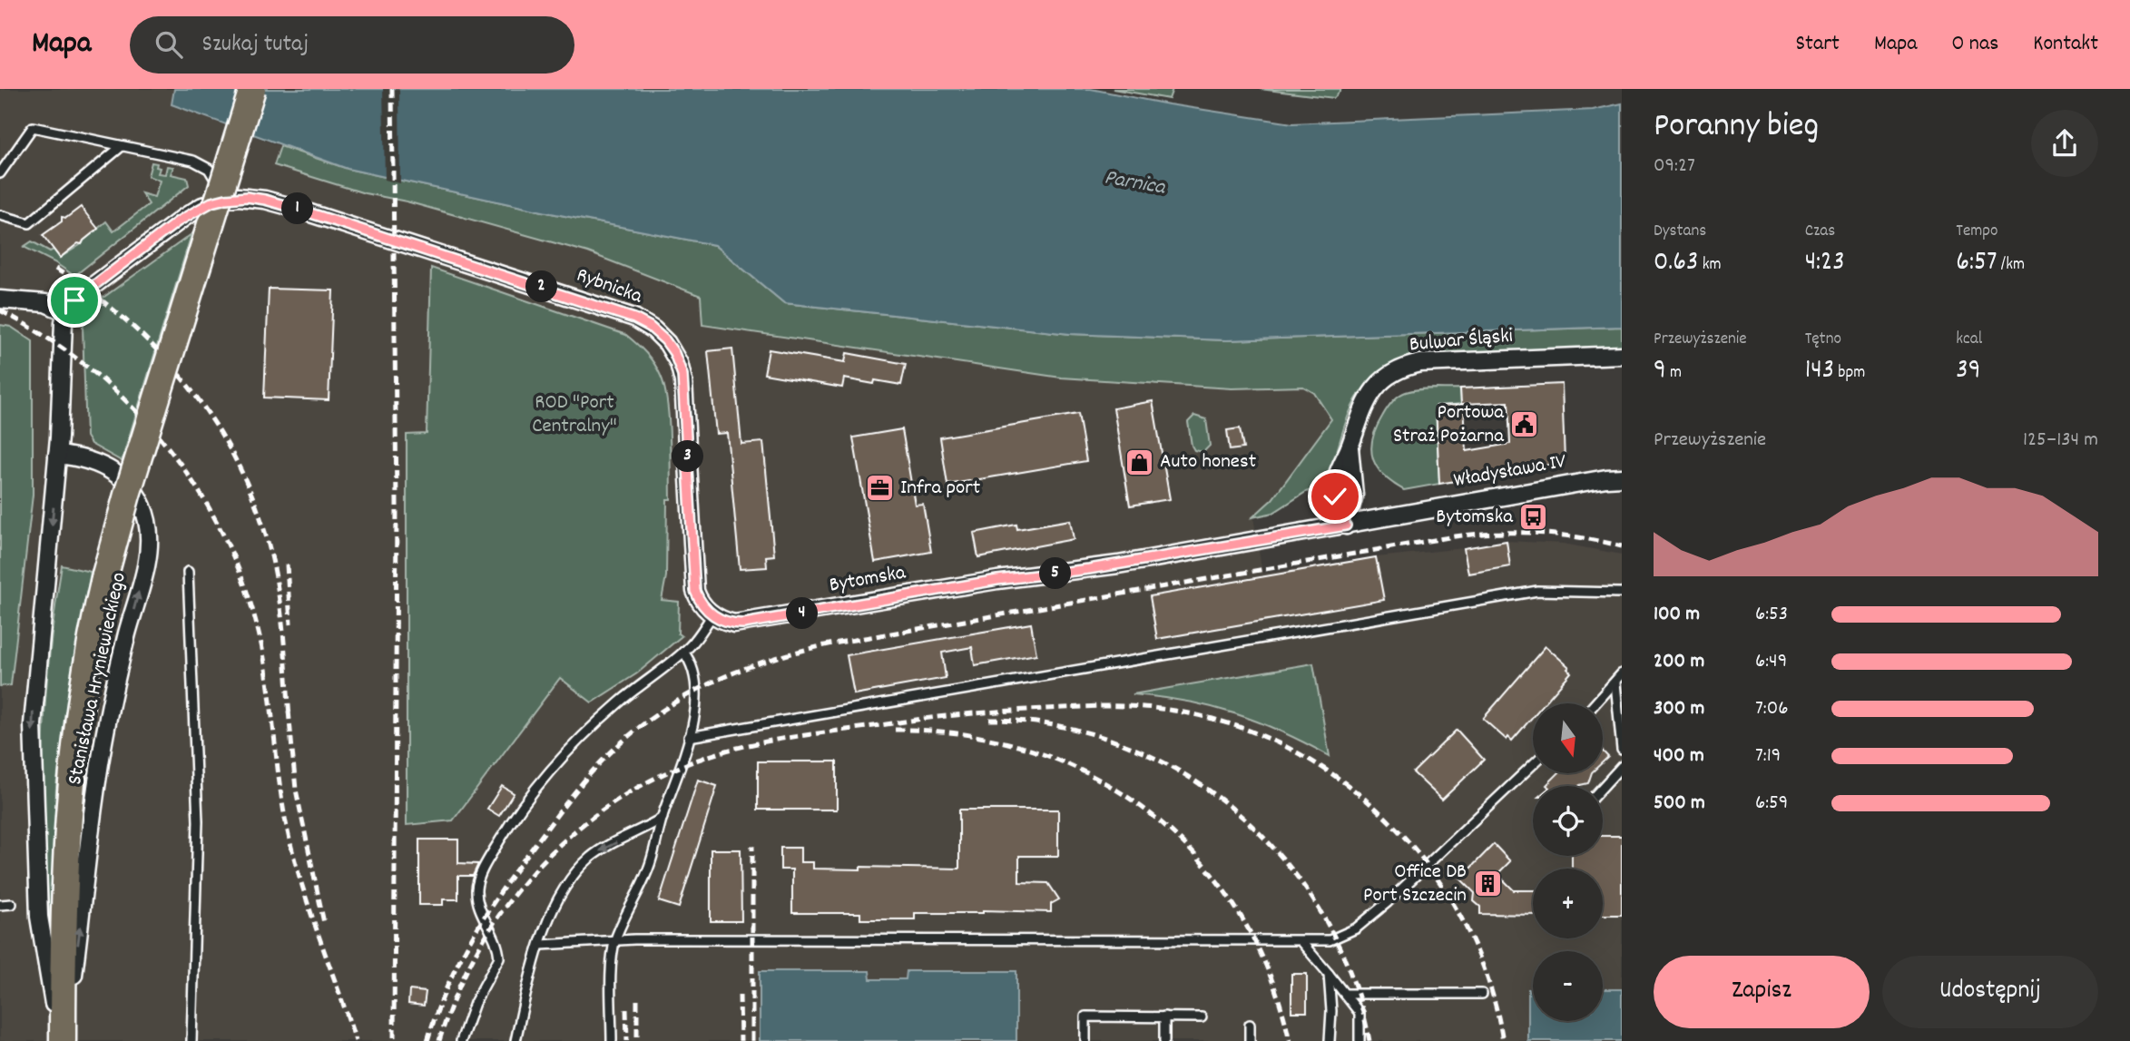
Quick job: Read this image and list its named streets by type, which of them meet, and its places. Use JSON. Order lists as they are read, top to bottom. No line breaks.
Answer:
{"streets":{"street":["Rybnicka","Bulwar Śląski","Władysława IV","Bytomska","Stanisława Hryniewieckiego"]},"crossings":[["Rybnicka","Bytomska"],["Bulwar Śląski","Bytomska"],["Władysława IV","Bytomska"]],"water":["Parnica"],"parks":["ROD \"Port Centralny\""],"places":{"public building":["Portowa Straż Pożarna"],"shop":["Auto honest"],"office":["Infra port"],"bus stop":["Bytomska"],"building":["Office DB Port Szczecin"]},"north":"bottom","page":{"header":"Mapa","search":"Szukaj tutaj","nav":["Start","Mapa","O nas","Kontakt"],"heading":["Poranny bieg","09:27"],"pins":["1","2","3","5","4"],"stats":[["Dystans","0.63 km"],["Czas","4:23"],["Tempo","6:57 /km"],["Przewyższenie","9 m"],["Tętno","143 bpm"],["kcal","39"]],"chart":["Przewyższenie","125–134 m"],"list":[{"name":"100 m","note":"6:53"},{"name":"200 m","note":"6:49"},{"name":"300 m","note":"7:06"},{"name":"400 m","note":"7:19"},{"name":"500 m","note":"6:59"}],"map_buttons":["+","−"],"buttons":["Zapisz","Udostępnij"]}}
